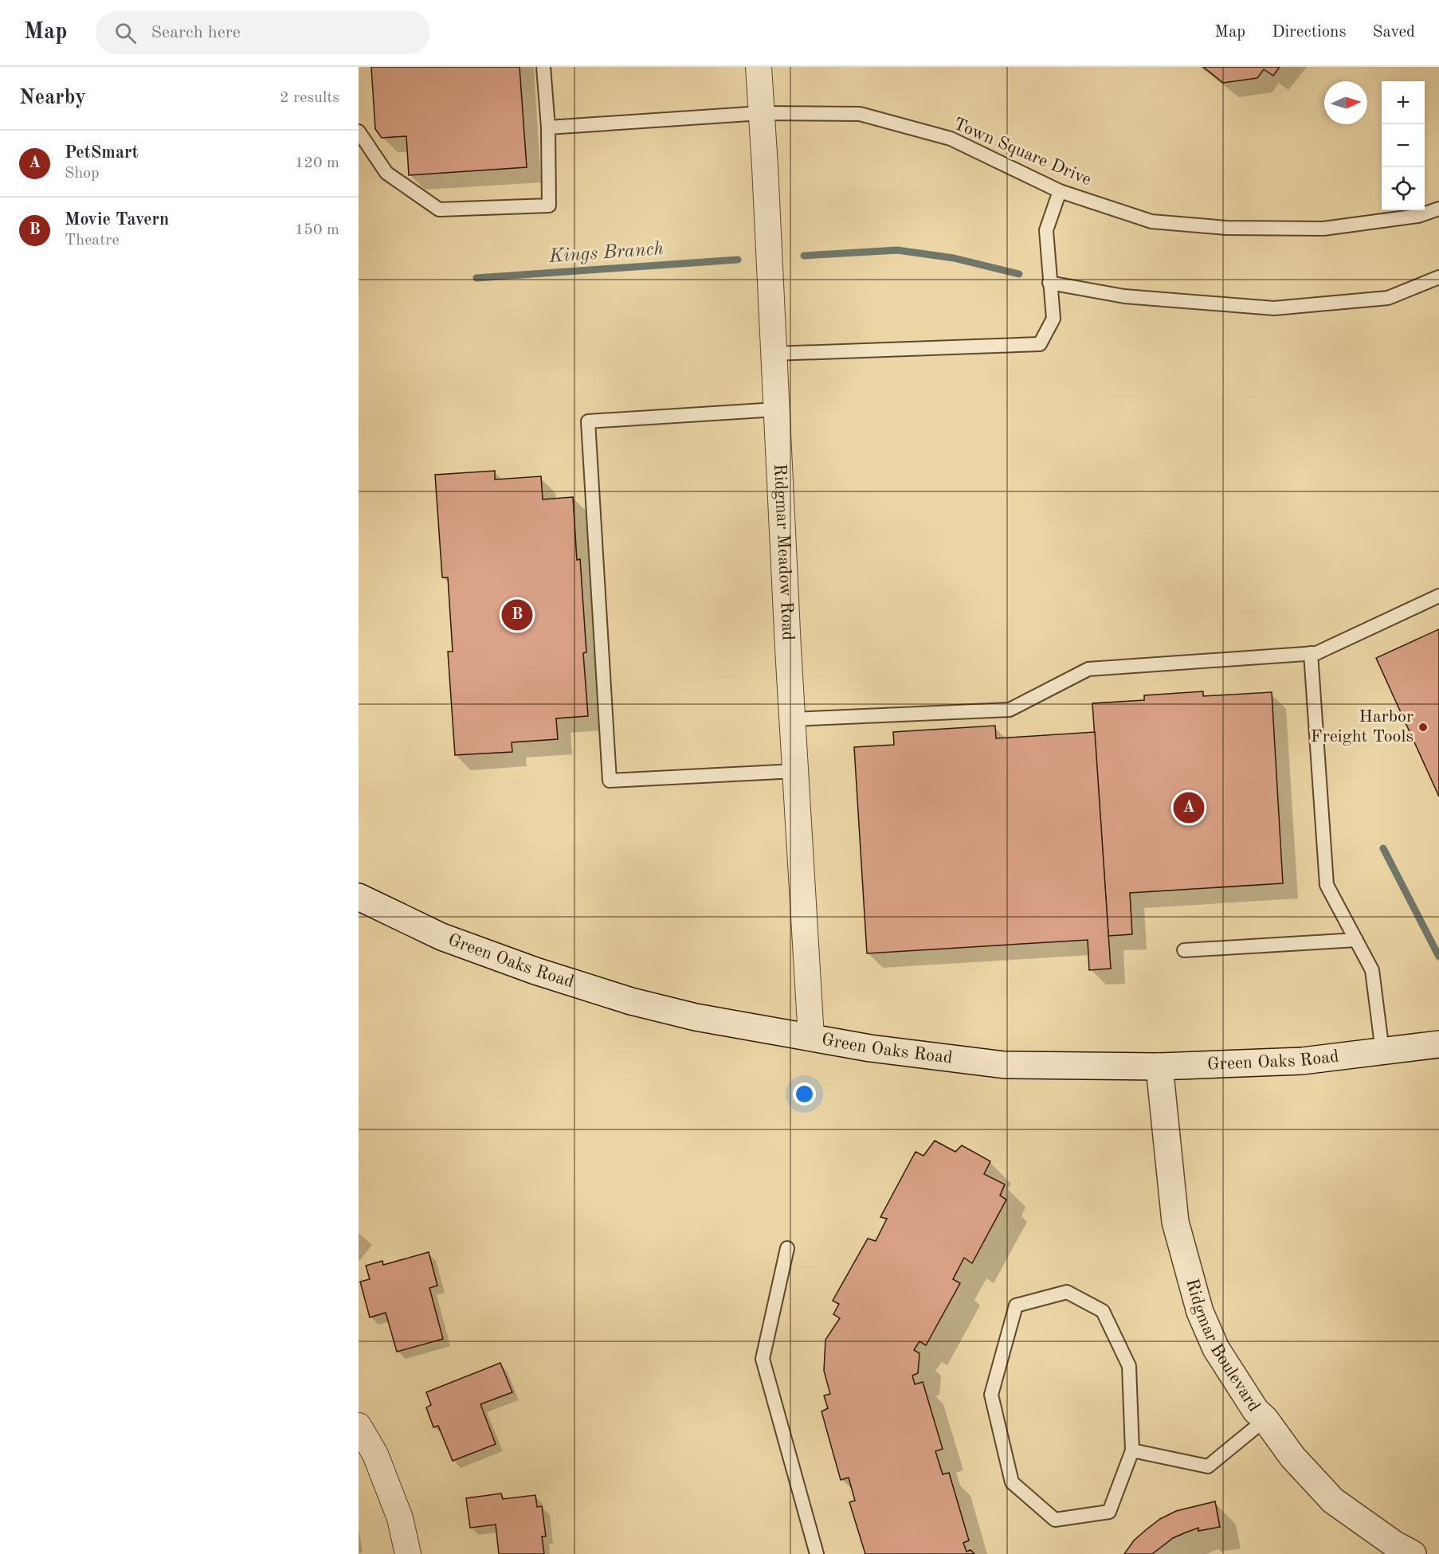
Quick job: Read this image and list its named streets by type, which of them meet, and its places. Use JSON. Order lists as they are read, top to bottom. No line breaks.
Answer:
{"streets":{"main road":["Green Oaks Road","Ridgmar Boulevard"],"street":["Ridgmar Meadow Road"],"lane":["Town Square Drive"]},"crossings":[["Town Square Drive","Ridgmar Meadow Road"],["Ridgmar Meadow Road","Green Oaks Road"],["Green Oaks Road","Ridgmar Boulevard"]],"water":["Kings Branch"],"places":["Harbor Freight Tools"],"north":"right","page":{"header":"Map","search":"Search here","nav":["Map","Directions","Saved"],"heading":["Nearby","2 results"],"map_buttons":["+","−"],"list":[{"mark":"A","name":"PetSmart","note":"Shop","value":"120 m"},{"mark":"B","name":"Movie Tavern","note":"Theatre","value":"150 m"}],"pins":["B","A"]}}
